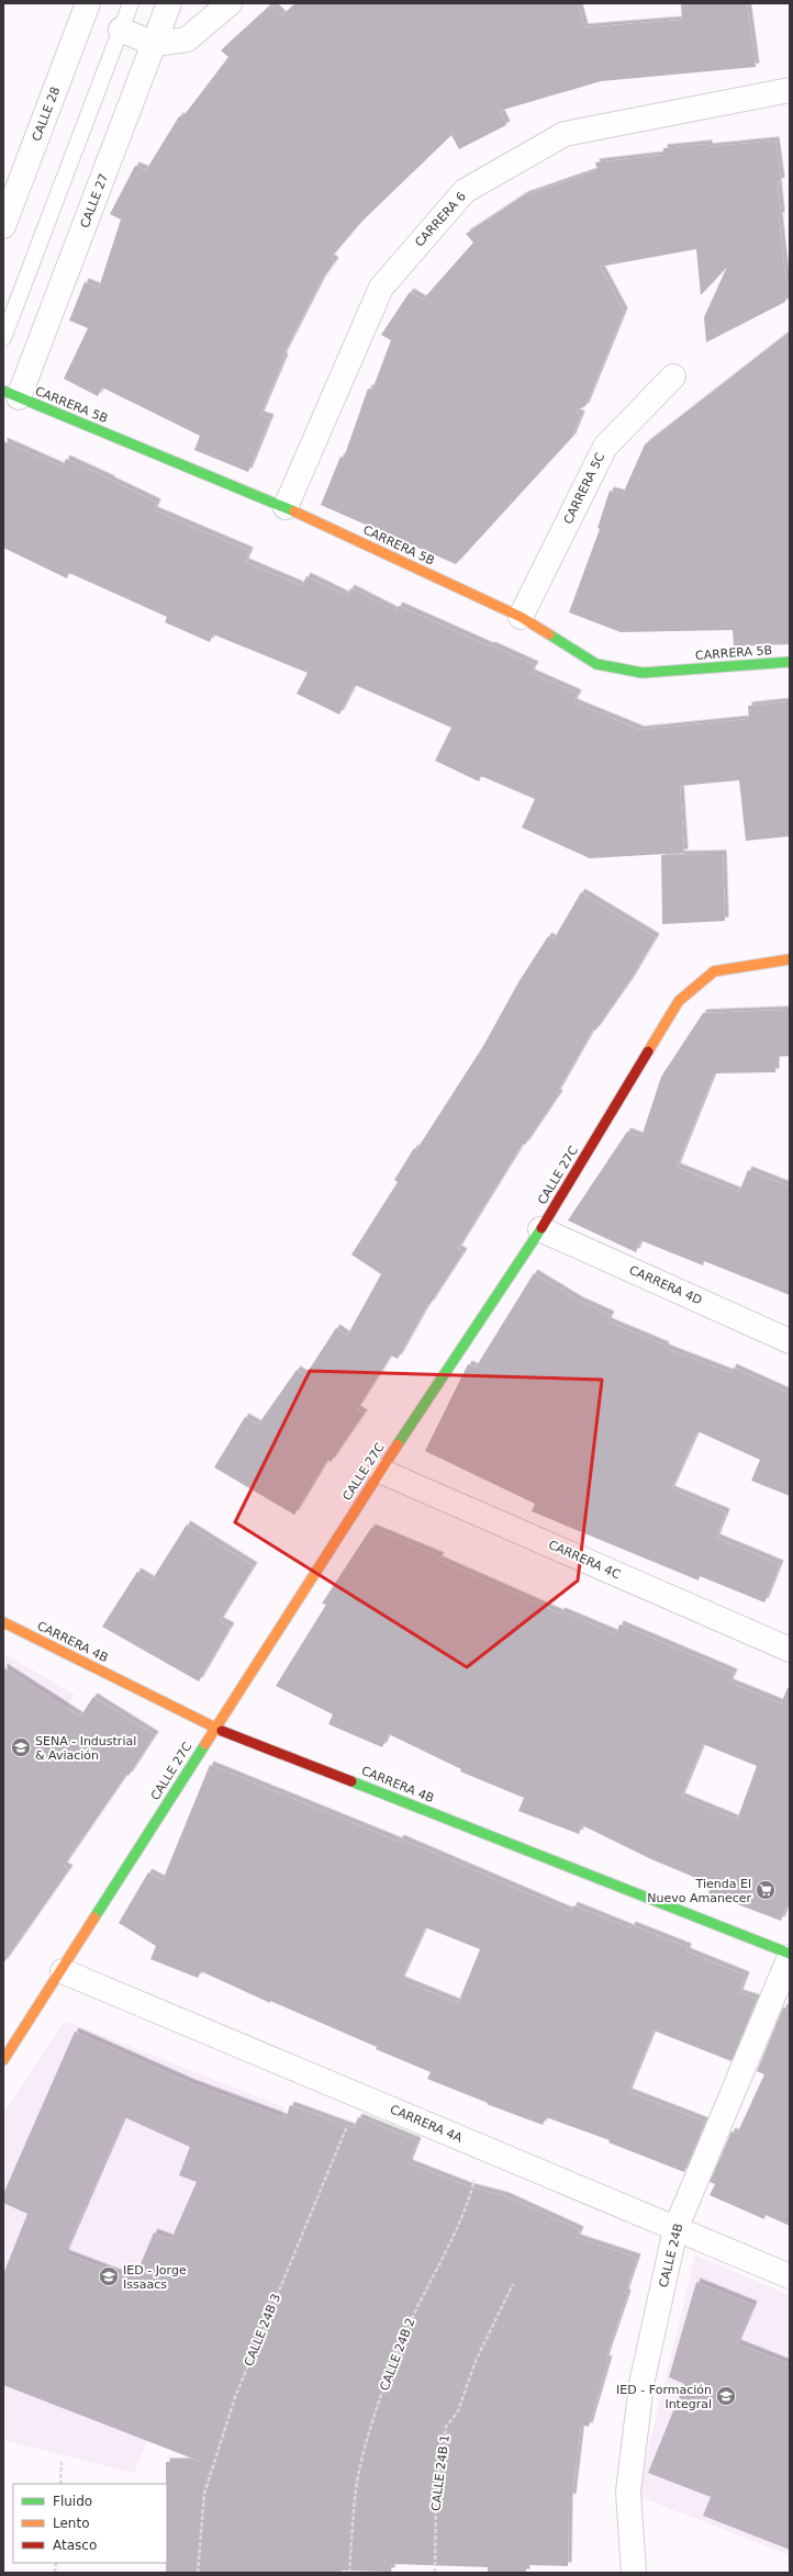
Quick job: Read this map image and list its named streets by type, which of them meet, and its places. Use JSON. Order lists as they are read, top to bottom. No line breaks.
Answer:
{"streets":{"street":["CALLE 28","CALLE 27","CARRERA 6","CARRERA 5B","CARRERA 5C","CALLE 27C","CARRERA 4D","CARRERA 4C","CARRERA 4B","CARRERA 4A","CALLE 24B"],"path":["CALLE 24B 3","CALLE 24B 2","CALLE 24B 1"]},"crossings":[["CALLE 27","CARRERA 5B"],["CARRERA 6","CARRERA 5B"],["CARRERA 5B","CARRERA 5C"],["CALLE 27C","CARRERA 4D"],["CALLE 27C","CARRERA 4C"],["CALLE 27C","CARRERA 4B"],["CALLE 27C","CARRERA 4A"],["CARRERA 4B","CALLE 24B"],["CARRERA 4A","CALLE 24B"],["CARRERA 4A","CALLE 24B 3"],["CARRERA 4A","CALLE 24B 2"]],"places":{"school or university":["SENA - Industrial & Aviación","IED - Jorge Issaacs","IED - Formación Integral"],"supermarket":["Tienda El Nuevo Amanecer"]},"legend":["Fluido","Lento","Atasco"]}
